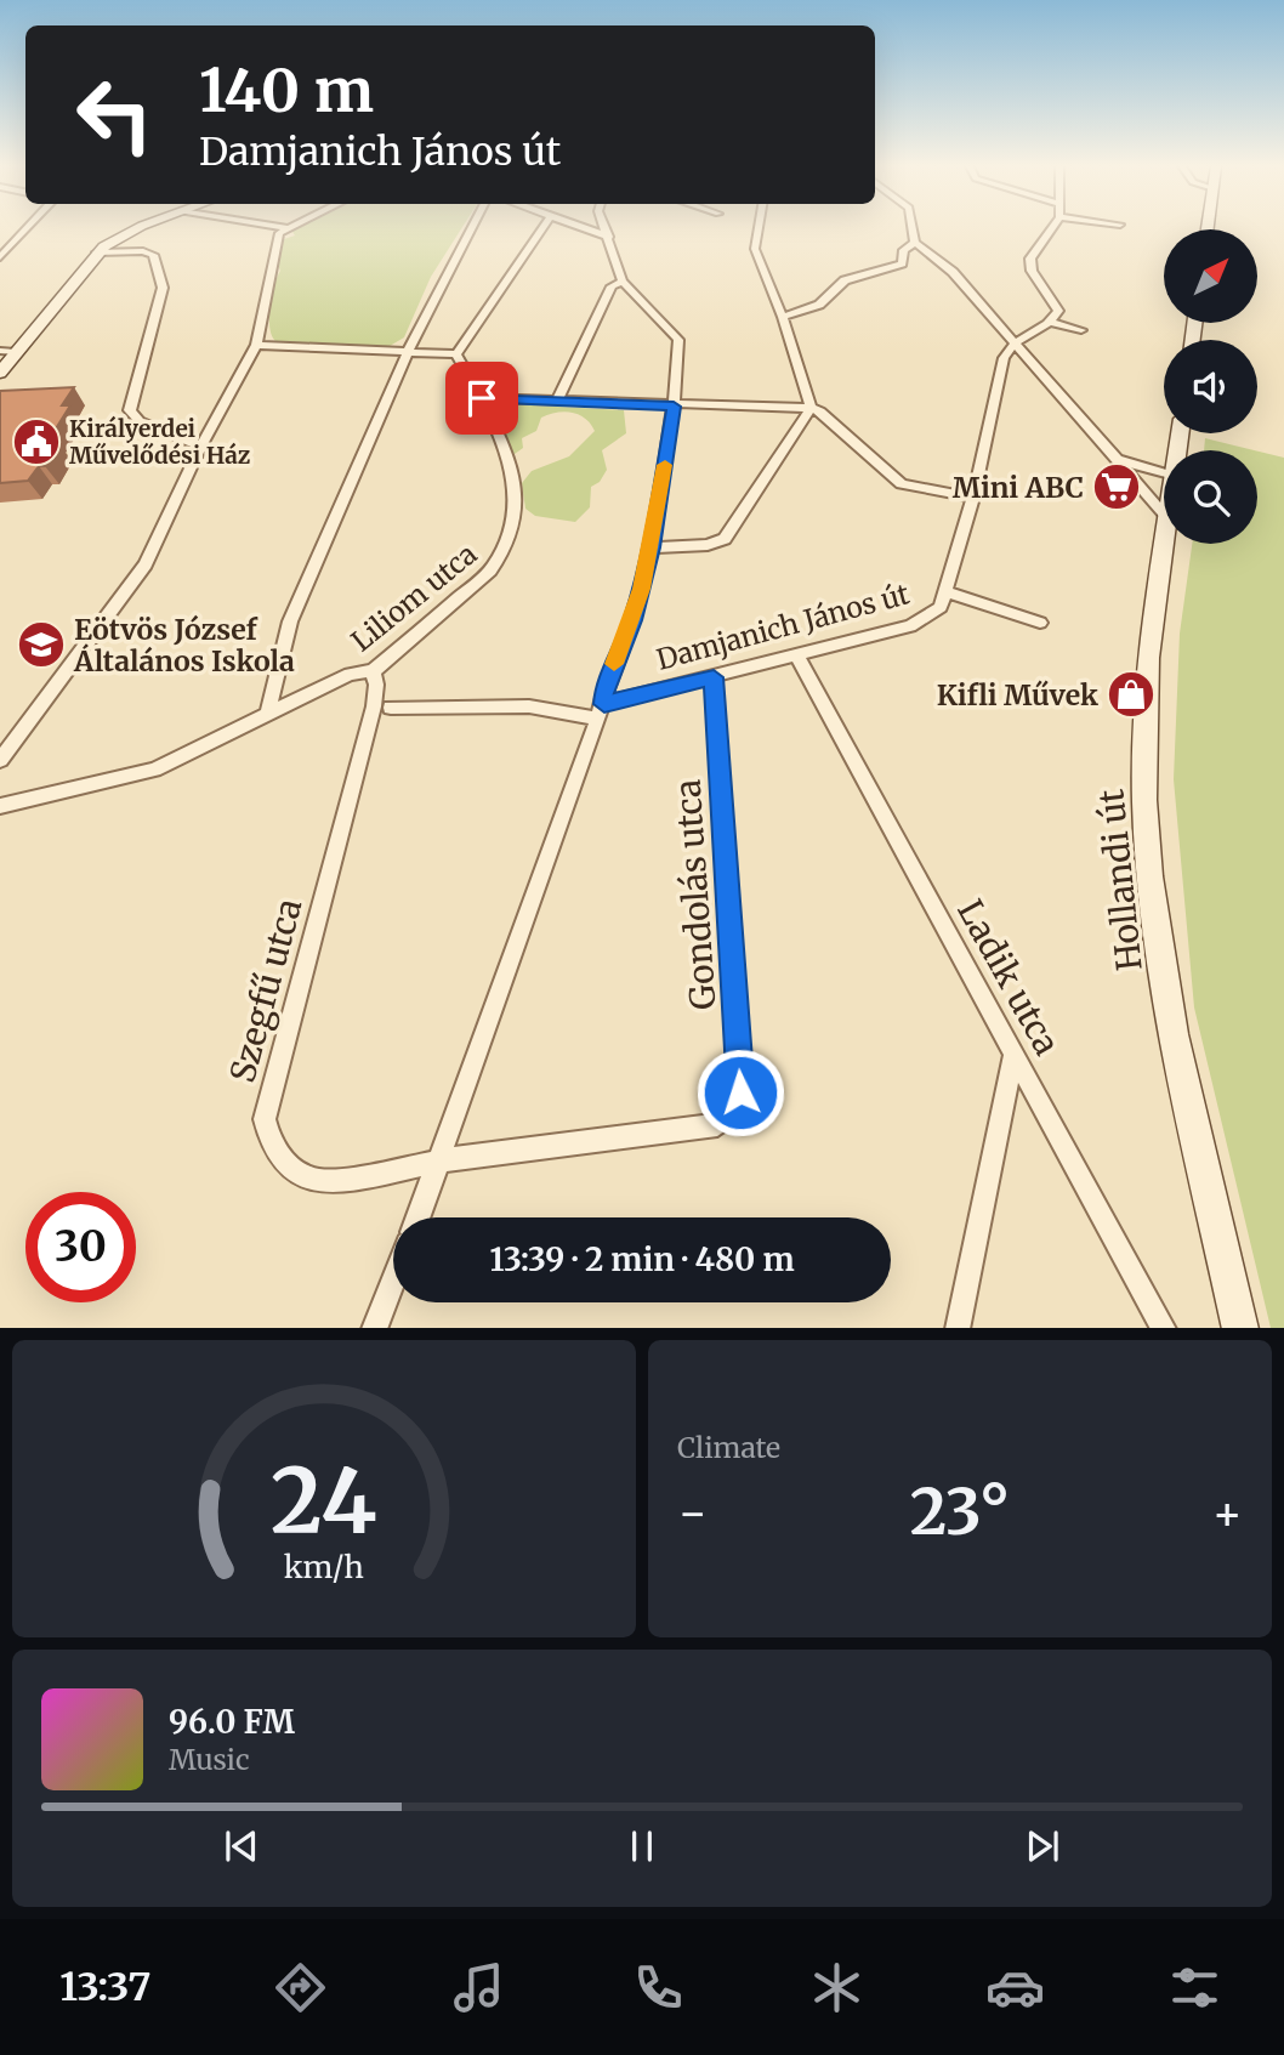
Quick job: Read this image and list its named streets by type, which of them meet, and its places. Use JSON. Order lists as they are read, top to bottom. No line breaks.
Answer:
{"streets":{"street":["Liliom utca","Damjanich János út","Hollandi út","Gondolás utca","Ladik utca","Szegfű utca"]},"crossings":[["Liliom utca","Szegfű utca"],["Damjanich János út","Gondolás utca"],["Damjanich János út","Ladik utca"],["Gondolás utca","Szegfű utca"]],"places":{"public building":["Királyerdei Művelődési Ház"],"supermarket":["Mini ABC"],"school or university":["Eötvös József Általános Iskola"],"shop":["Kifli Művek"]},"north":"top right","page":{"turn":["140 m","Damjanich János út"],"limit":"30","trip":"13:39 · 2 min · 480 m","tile":"Climate","heat":["−","23°","+"],"song":["96.0 FM","Music"],"tabs":"13:37","gauge":["24","km/h"]}}
